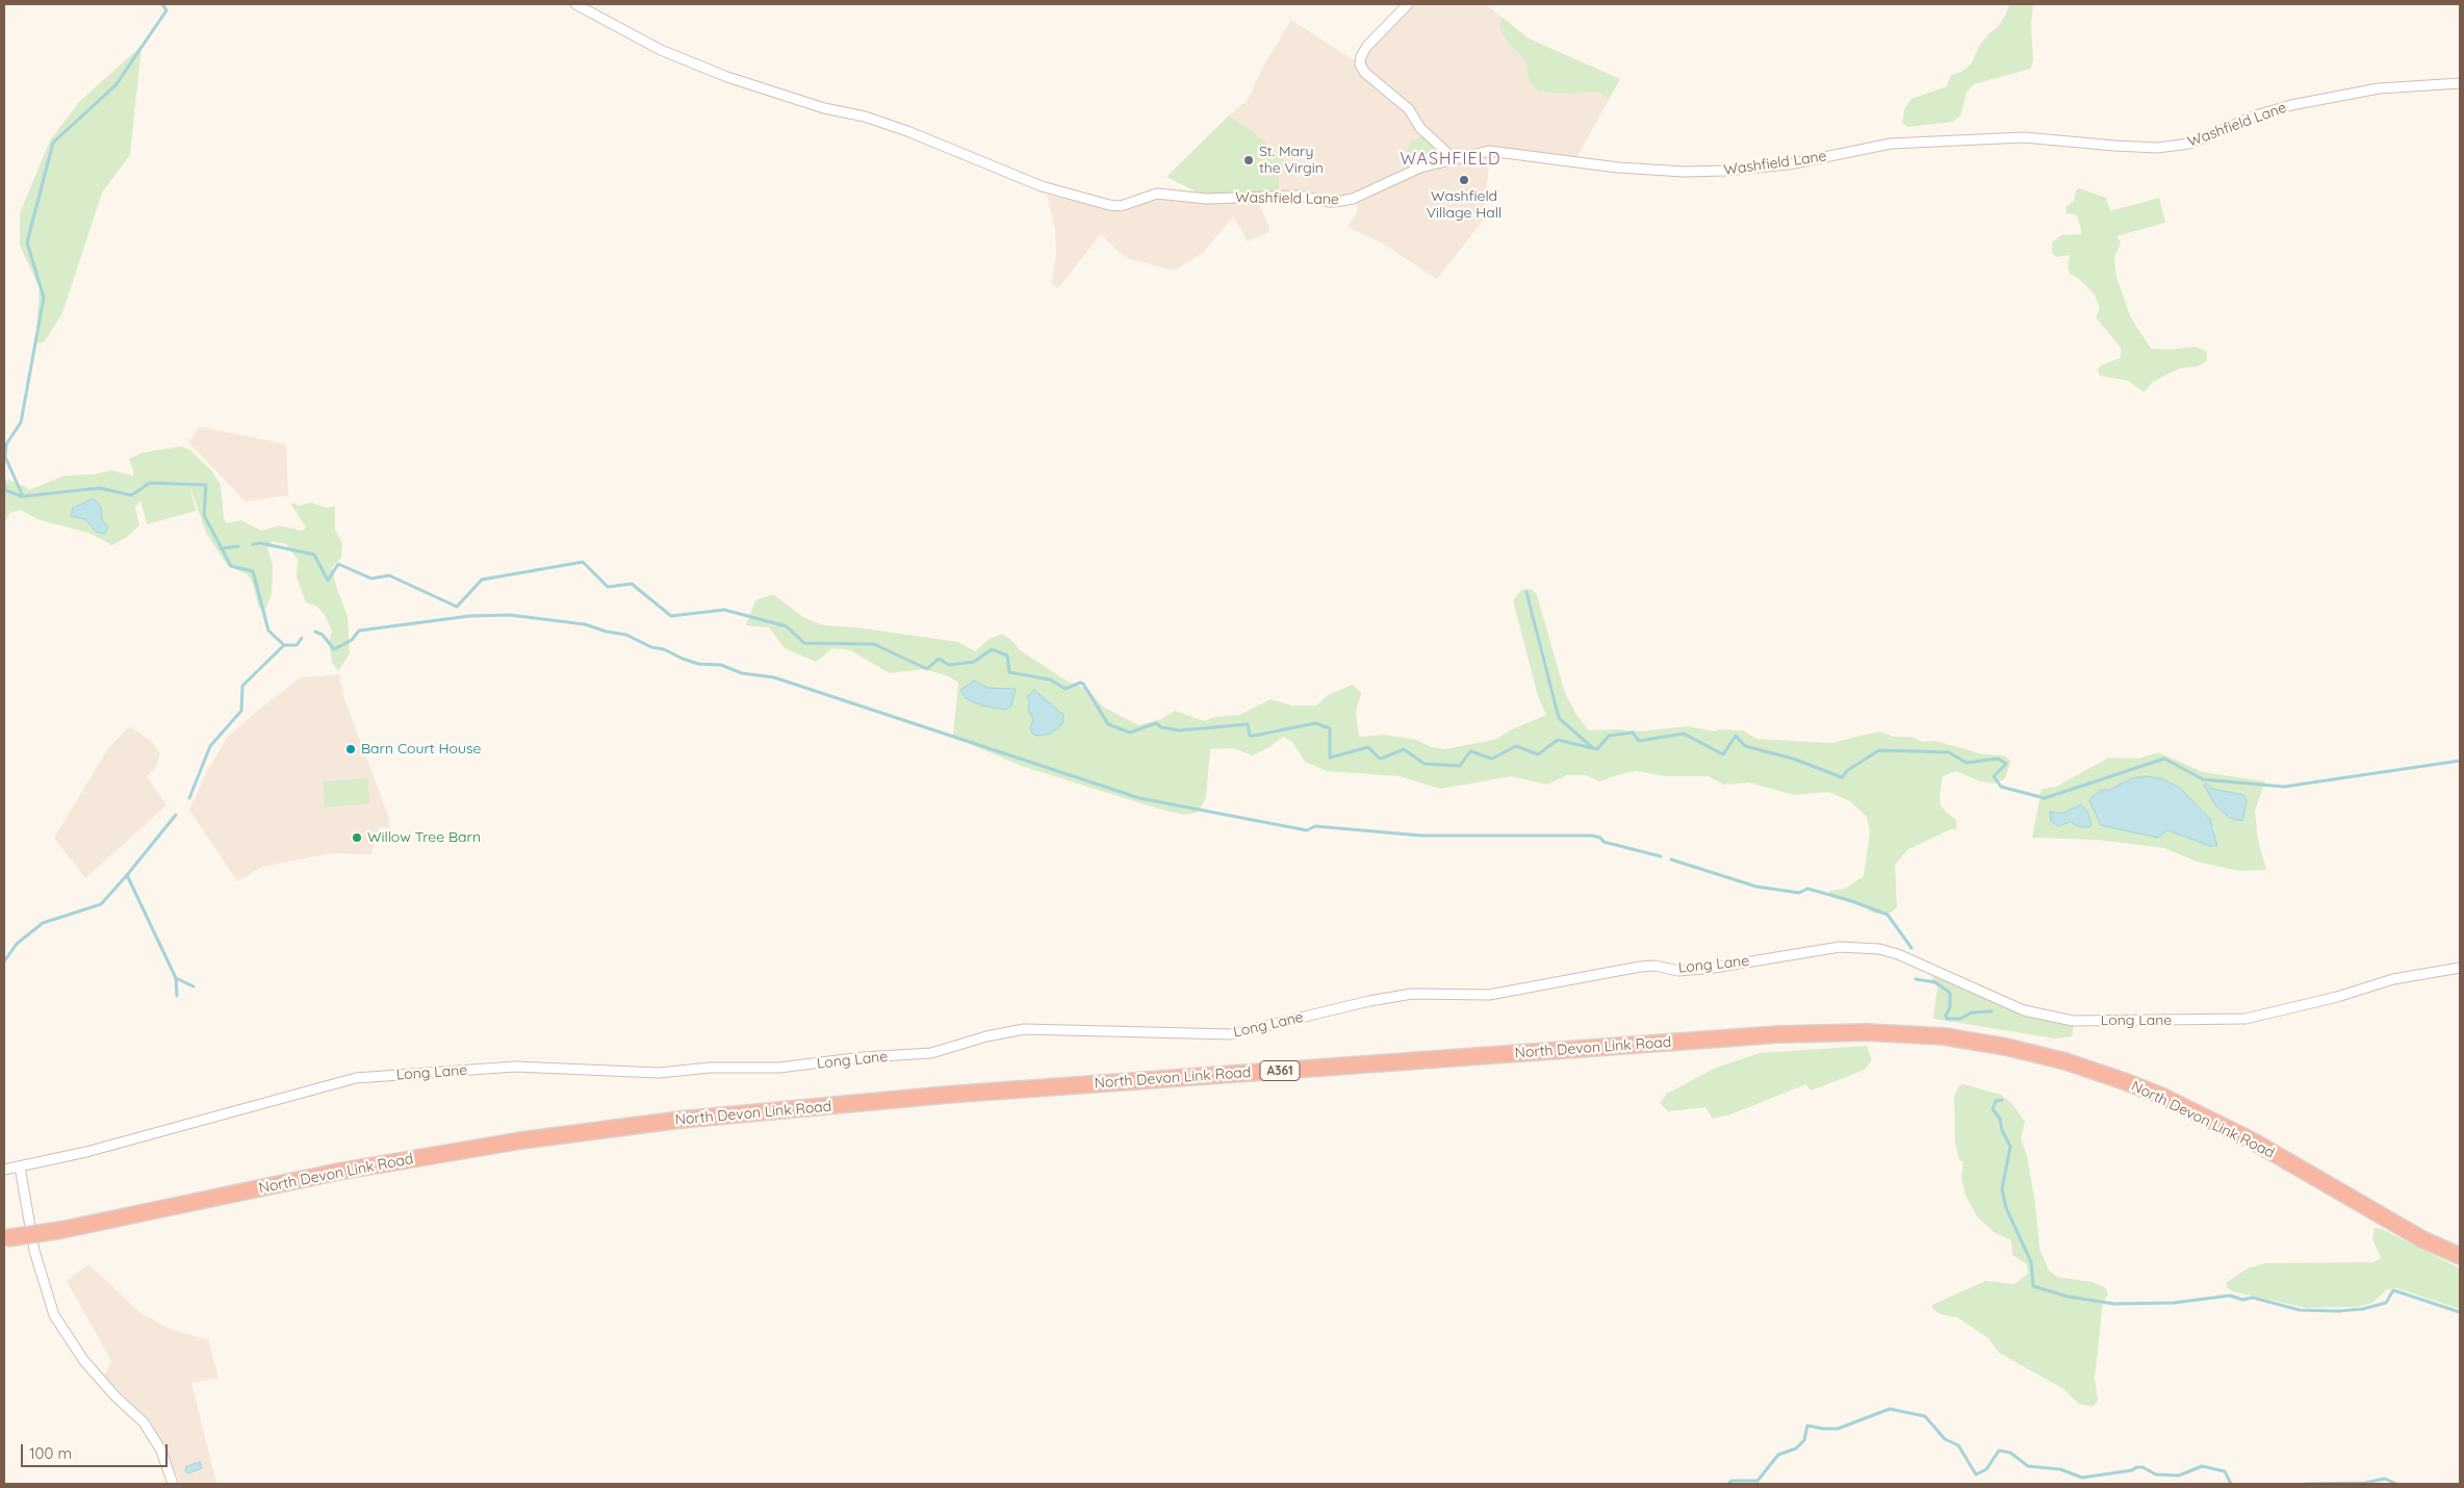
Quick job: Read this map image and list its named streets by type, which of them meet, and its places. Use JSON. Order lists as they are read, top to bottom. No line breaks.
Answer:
{"streets":{"highway":["North Devon Link Road","A361"],"street":["Washfield Lane","Long Lane"]},"districts":["WASHFIELD"],"places":["St. Mary the Virgin","Washfield Village Hall","Barn Court House","Willow Tree Barn"],"scale_bar":"100 m"}
